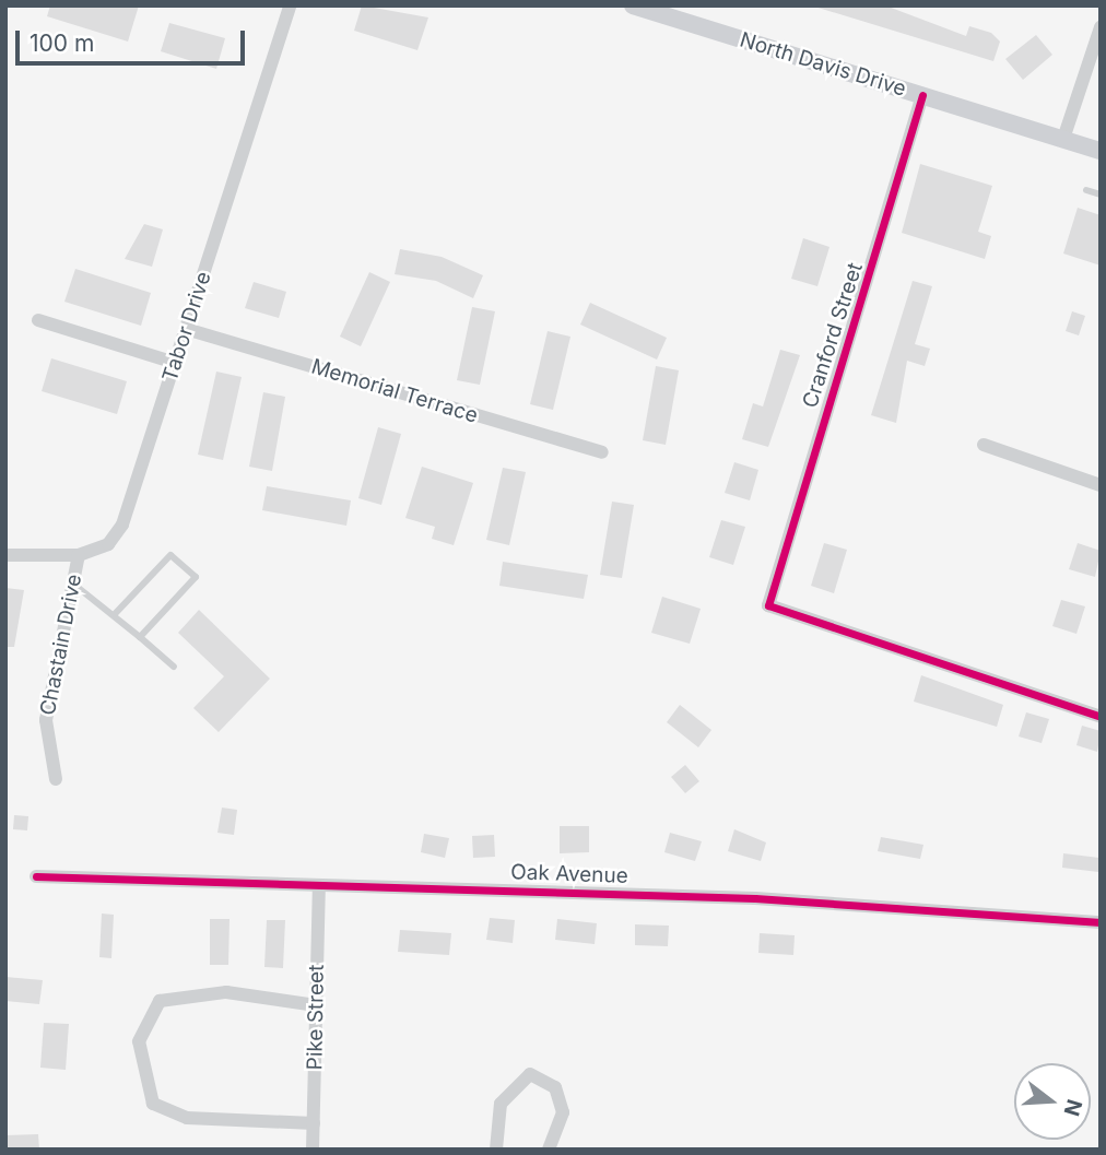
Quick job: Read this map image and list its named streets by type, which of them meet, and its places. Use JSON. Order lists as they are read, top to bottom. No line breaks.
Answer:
{"streets":{"main road":["North Davis Drive"],"street":["Tabor Drive","Cranford Street","Memorial Terrace","Chastain Drive","Oak Avenue","Pike Street"]},"crossings":[["North Davis Drive","Cranford Street"],["Tabor Drive","Memorial Terrace"],["Tabor Drive","Chastain Drive"],["Oak Avenue","Pike Street"]],"scale_bar":"100 m","north":"right"}
